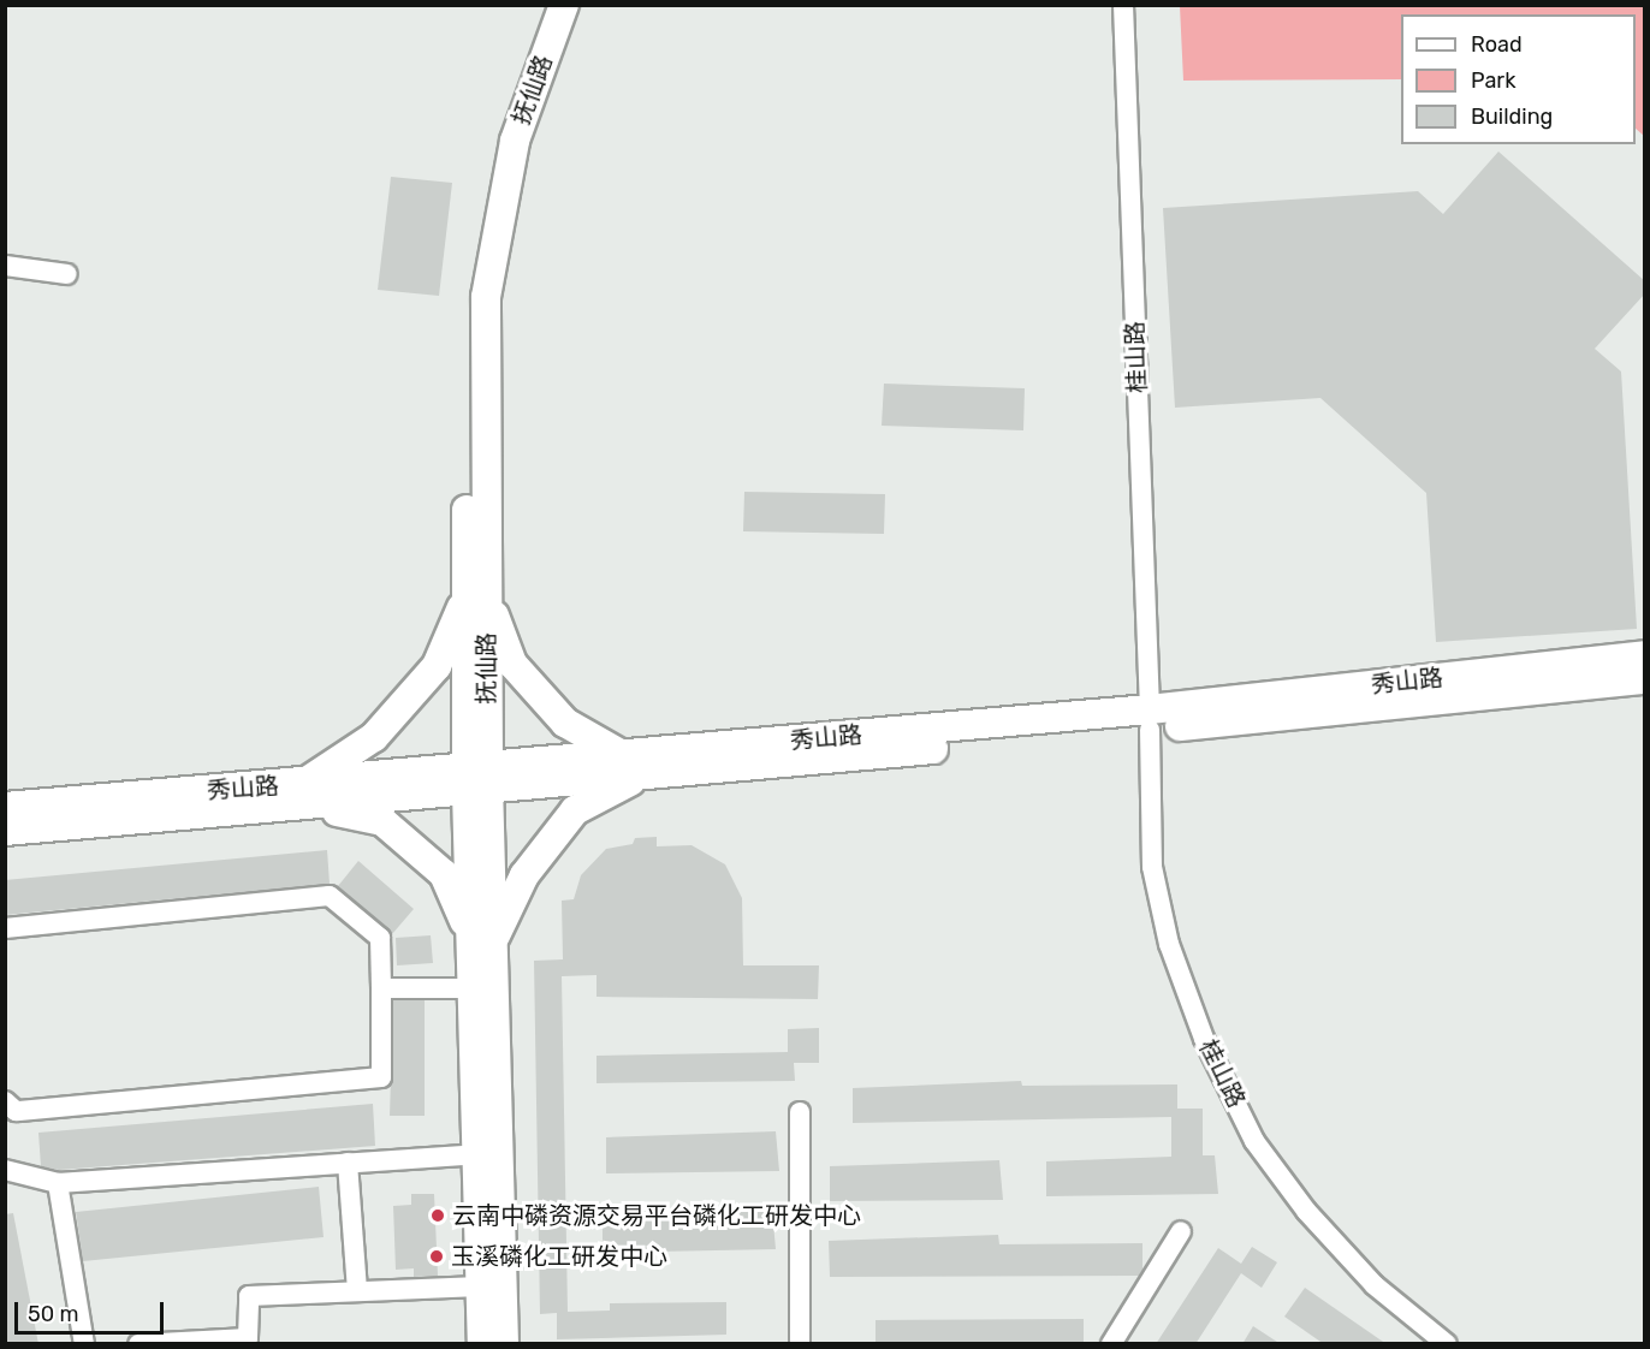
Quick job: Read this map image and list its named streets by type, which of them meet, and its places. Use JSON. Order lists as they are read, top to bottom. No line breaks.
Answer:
{"streets":{"street":["抚仙路","桂山路","秀山路"]},"crossings":[["抚仙路","秀山路"],["桂山路","秀山路"]],"places":["云南中磷资源交易平台磷化工研发中心","玉溪磷化工研发中心"],"legend":["Road","Park","Building"],"scale_bar":"50 m"}
